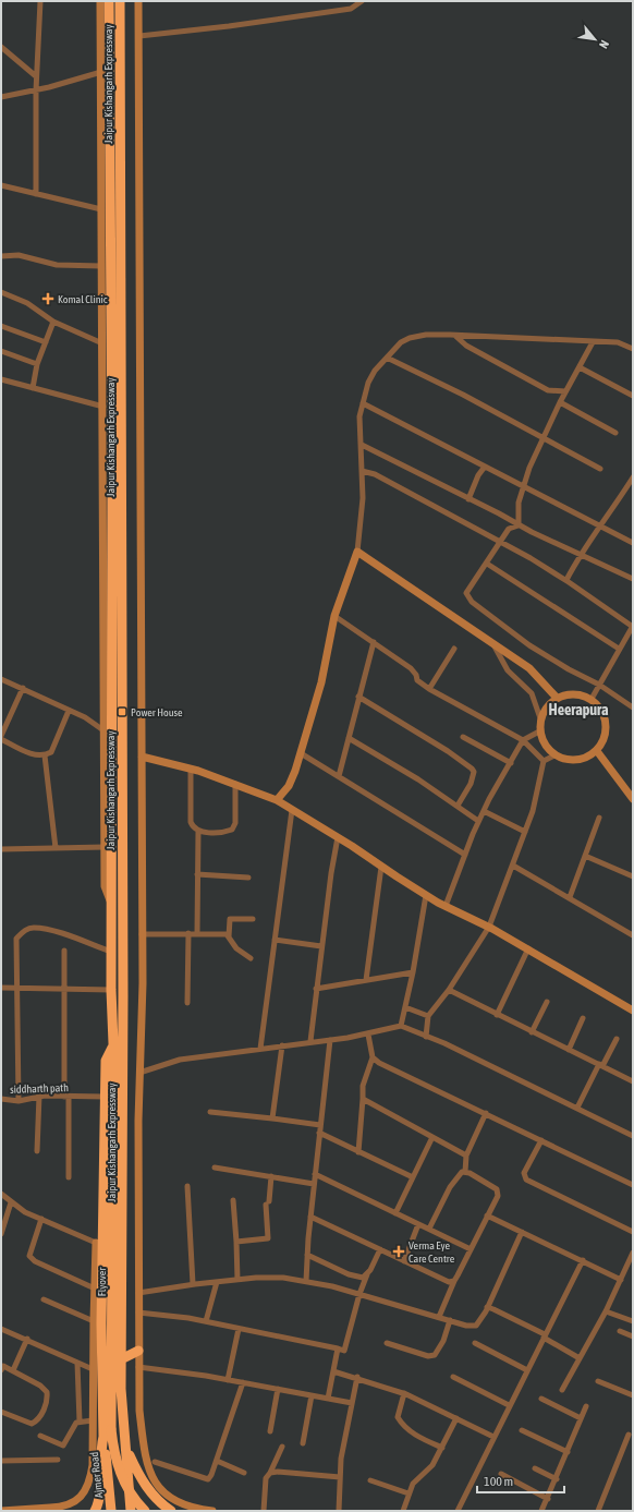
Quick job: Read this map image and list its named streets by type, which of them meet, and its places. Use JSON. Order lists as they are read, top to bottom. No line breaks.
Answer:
{"streets":{"highway":["Jaipur Kishangarh Expressway","Flyover","Ajmer Road"],"street":["siddharth path"]},"crossings":[["Jaipur Kishangarh Expressway","Flyover"]],"districts":["Heerapura"],"places":{"health":["Komal Clinic","Verma Eye Care Centre"],"transit":["Power House"]},"scale_bar":"100 m","north":"bottom right"}
